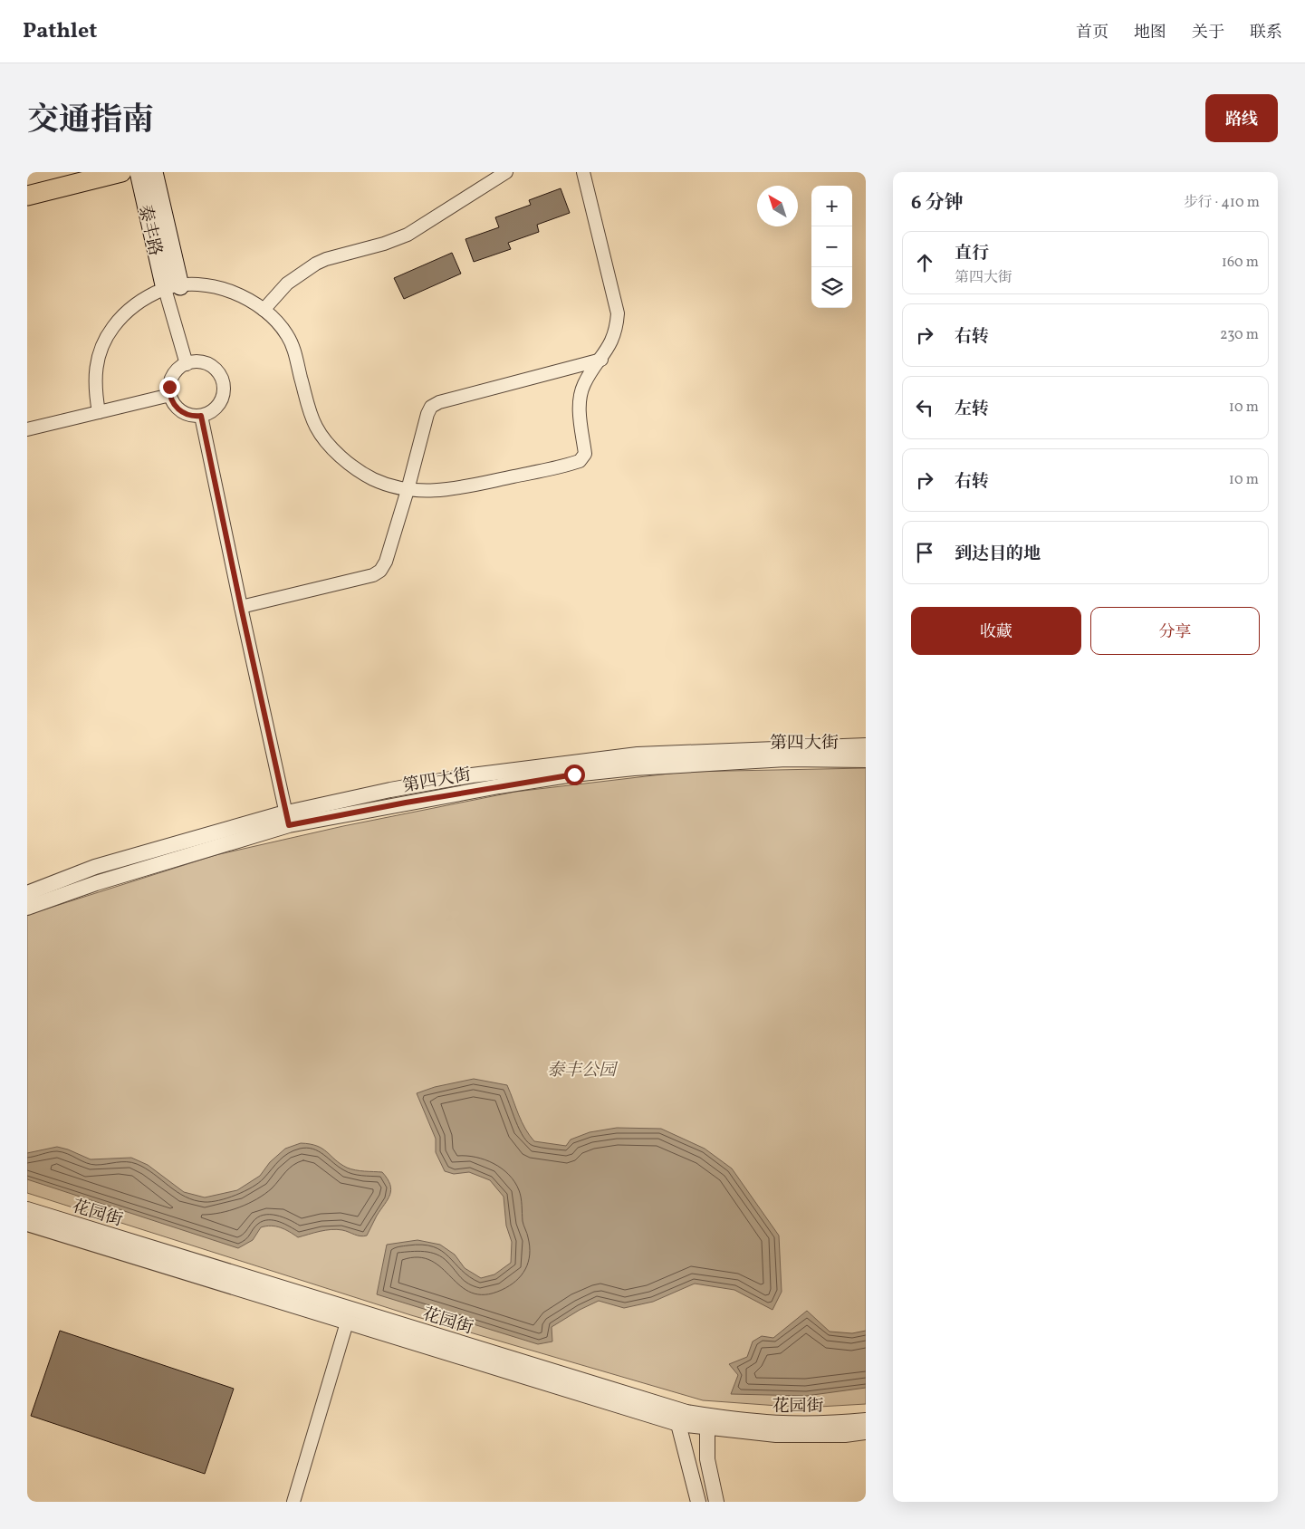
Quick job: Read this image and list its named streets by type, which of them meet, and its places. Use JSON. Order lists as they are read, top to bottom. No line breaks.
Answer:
{"streets":{"main road":["泰丰路"],"street":["第四大街","花园街"]},"parks":["泰丰公园"],"north":"top left","page":{"header":"Pathlet","nav":["首页","地图","关于","联系"],"title":"交通指南","buttons":["路线",["收藏","分享"]],"heading":["6 分钟","步行 · 410 m"],"map_buttons":["+","−"],"list":[["直行","第四大街","160 m"],["右转","230 m"],["左转","10 m"],["右转","10 m"],"到达目的地"]}}
